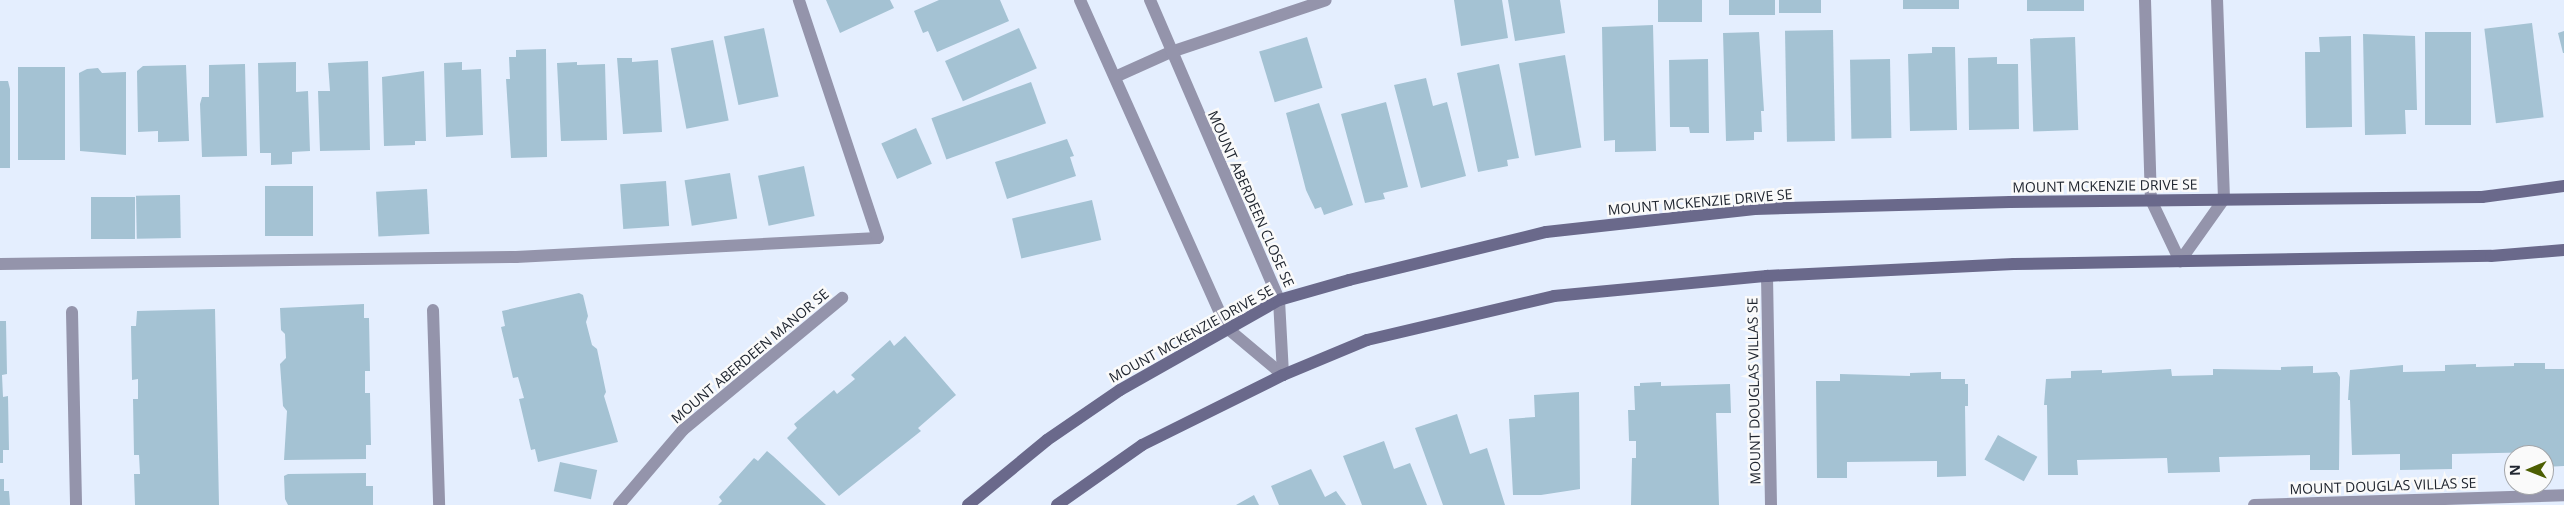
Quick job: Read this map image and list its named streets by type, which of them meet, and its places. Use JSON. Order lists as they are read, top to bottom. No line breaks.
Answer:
{"streets":{"street":["MOUNT MCKENZIE DRIVE SE","MOUNT ABERDEEN CLOSE SE","MOUNT ABERDEEN MANOR SE","MOUNT DOUGLAS VILLAS SE"]},"crossings":[["MOUNT MCKENZIE DRIVE SE","MOUNT ABERDEEN CLOSE SE"]],"north":"left"}
